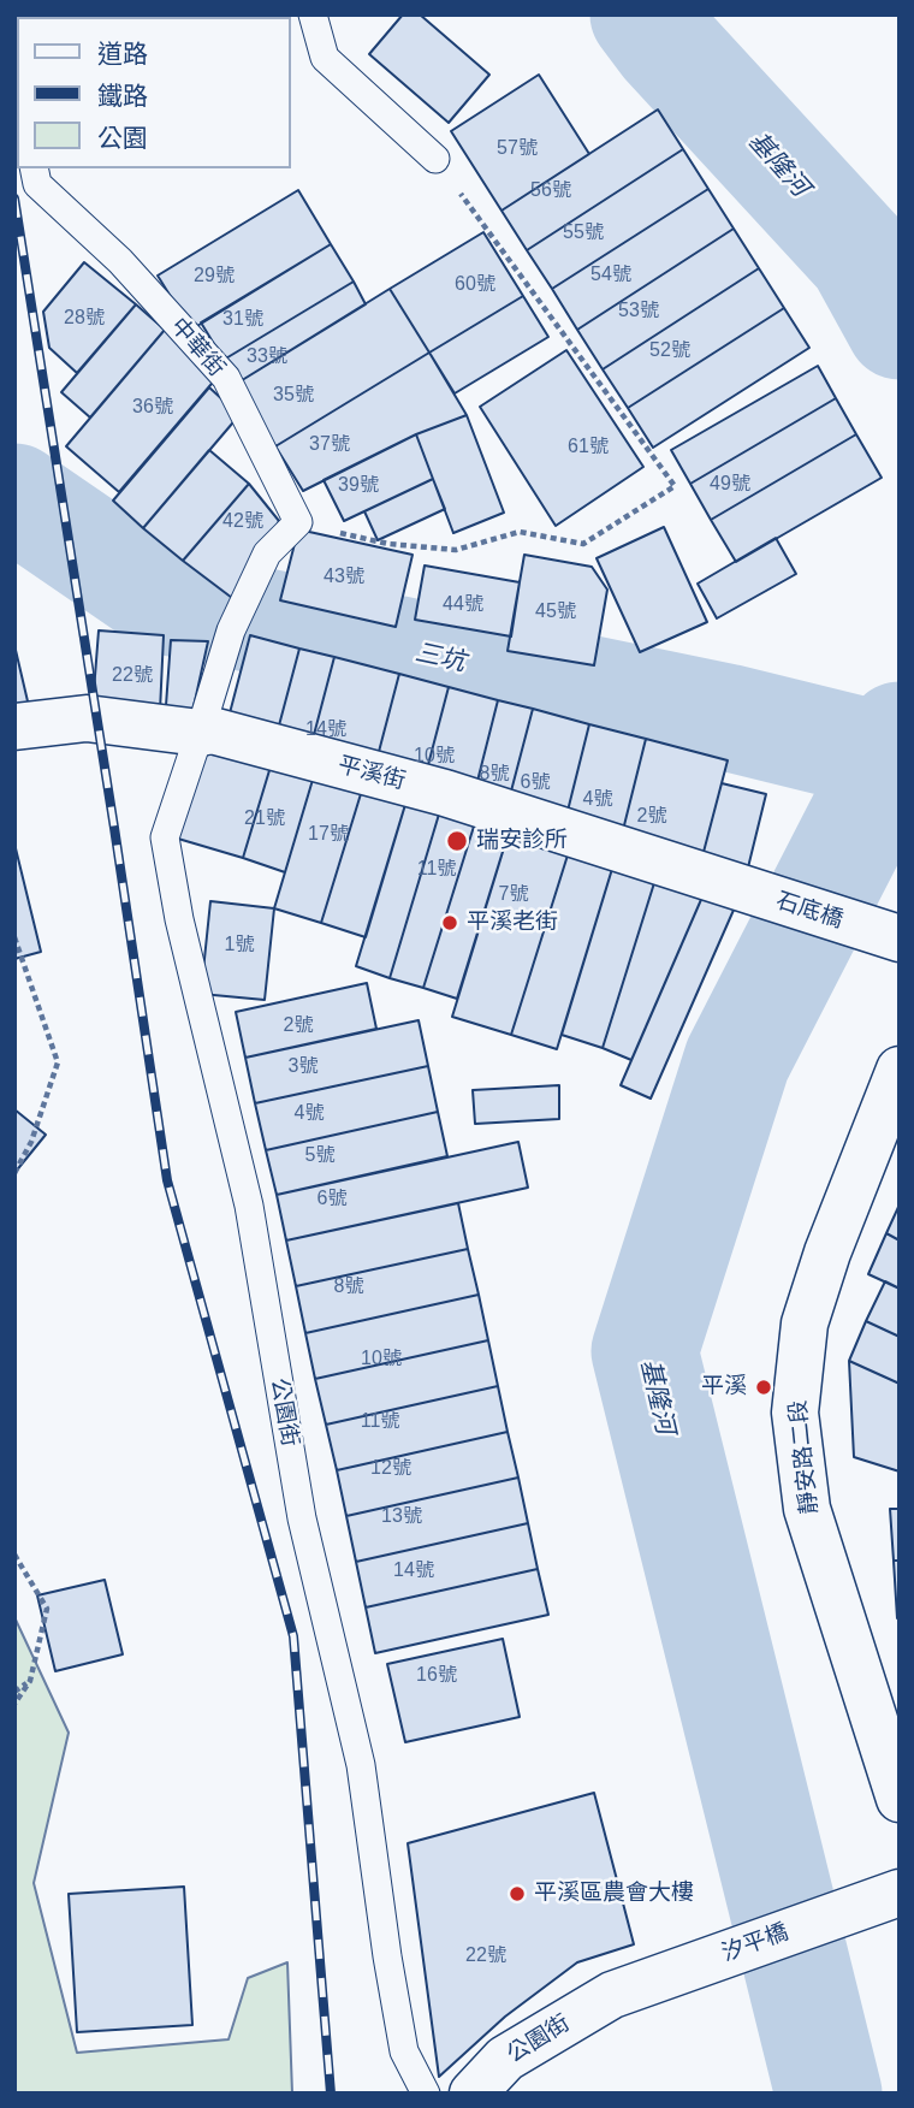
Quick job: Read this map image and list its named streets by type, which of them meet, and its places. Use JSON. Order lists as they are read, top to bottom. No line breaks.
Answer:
{"streets":{"street":["平溪街","石底橋","公園街","靜安路二段","汐平橋"],"lane":["中華街"]},"crossings":[["平溪街","石底橋"],["平溪街","公園街"],["公園街","汐平橋"]],"water":["基隆河","三坑"],"places":["瑞安診所","平溪老街","平溪","平溪區農會大樓"],"house_numbers":["57號","56號","55號","54號","29號","60號","53號","28號","31號","52號","33號","35號","36號","37號","61號","49號","39號","42號","43號","44號","45號","22號","14號","10號","8號","6號","4號","2號","21號","17號","11號","7號","1號","2號","3號","4號","5號","6號","8號","10號","11號","12號","13號","14號","16號","22號"],"legend":["道路","鐵路","公園"]}
